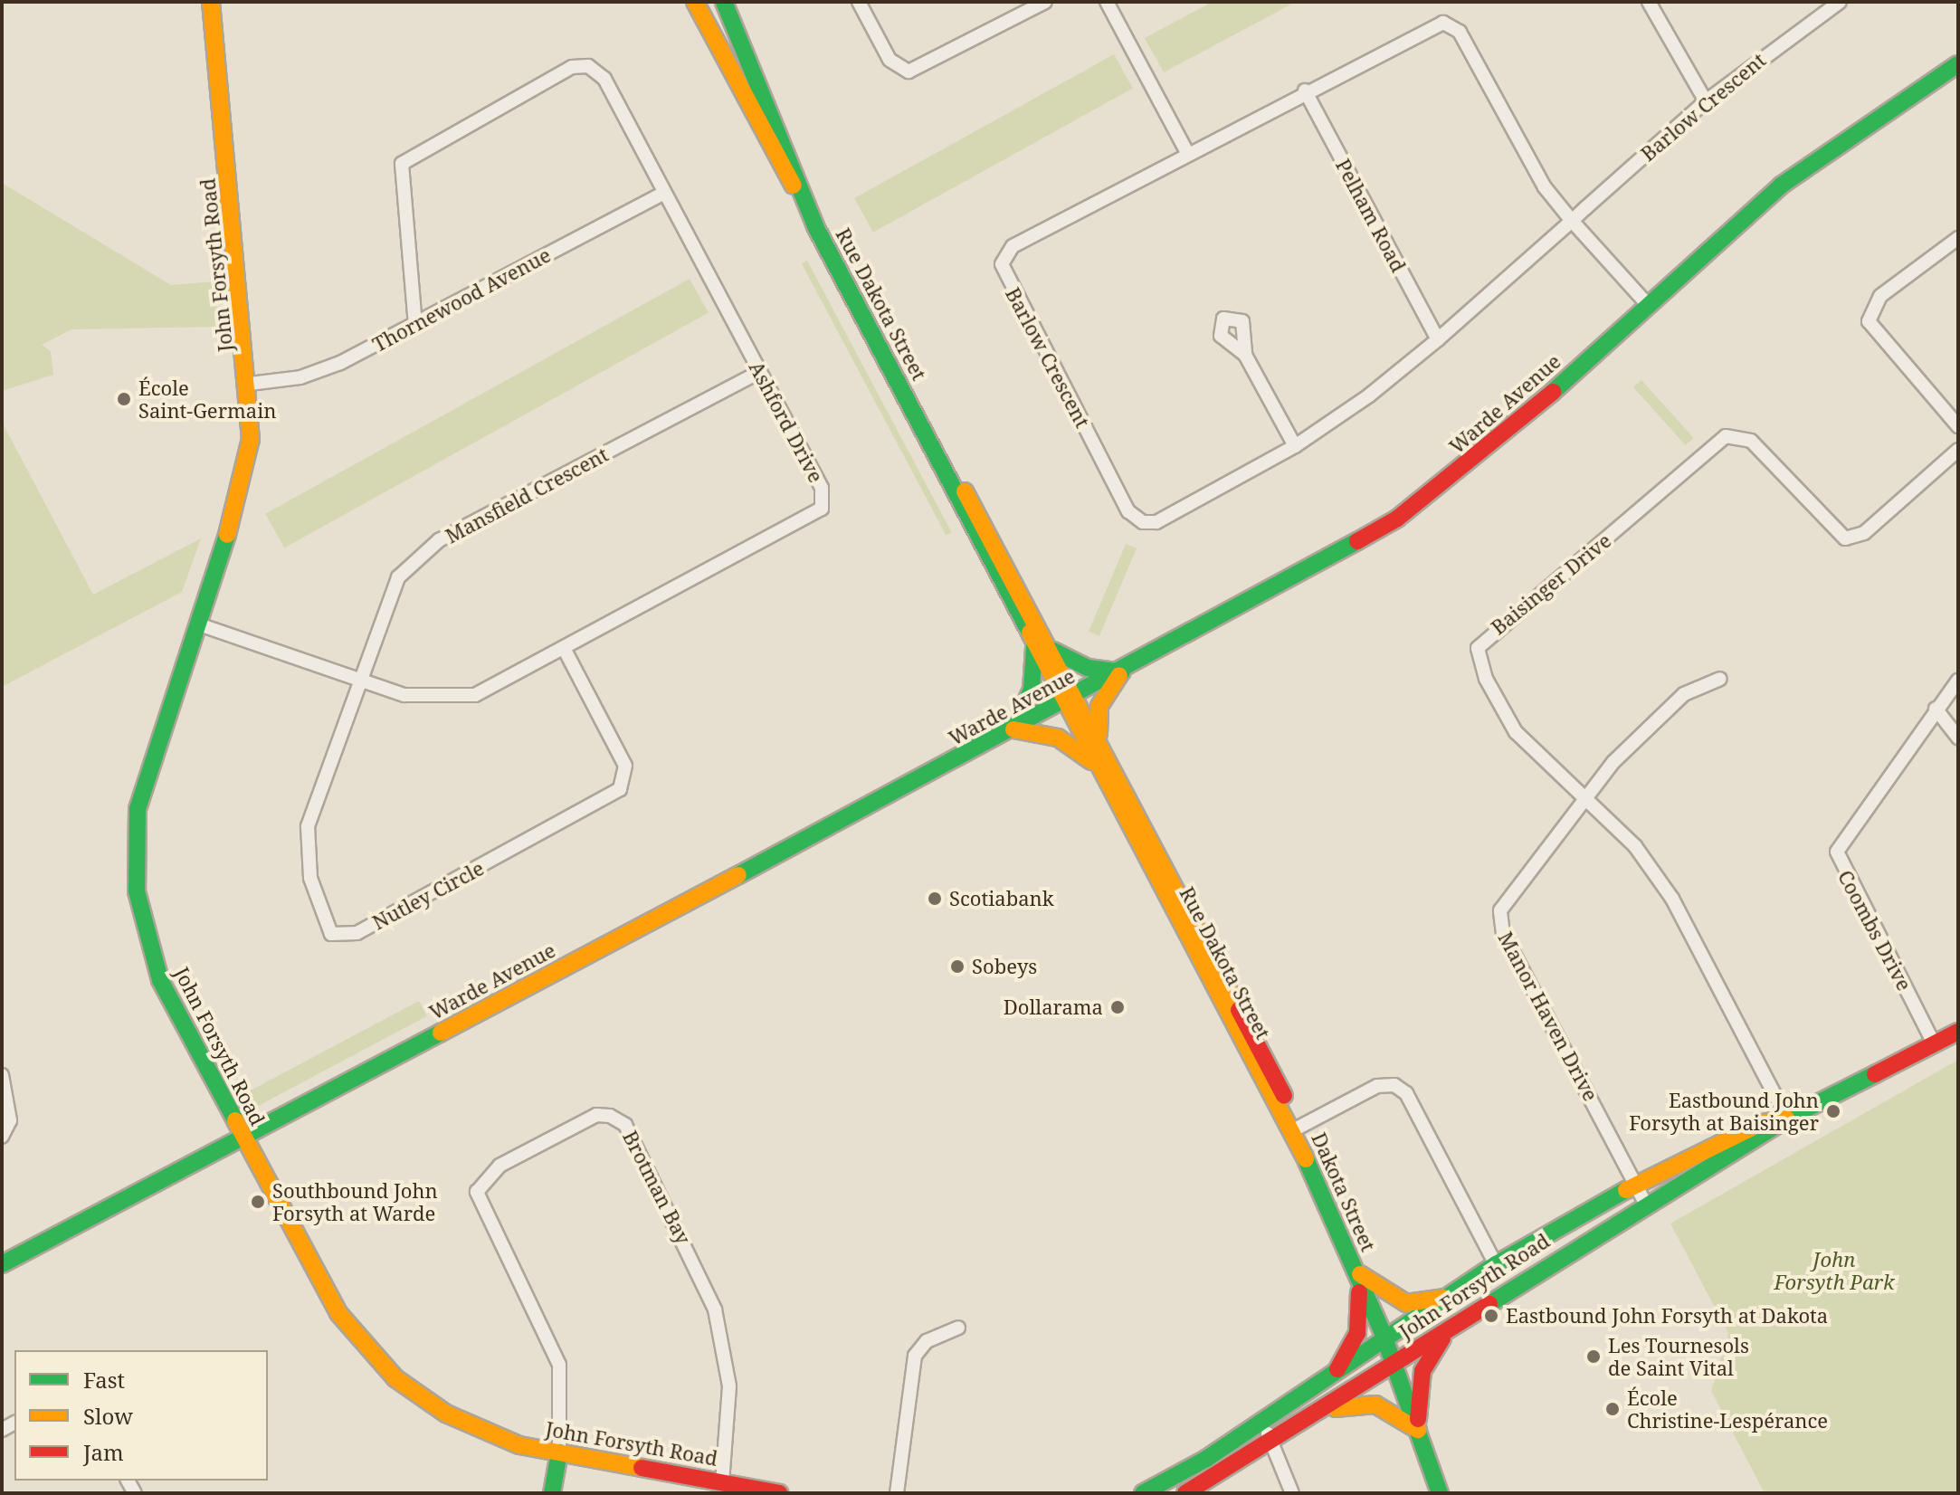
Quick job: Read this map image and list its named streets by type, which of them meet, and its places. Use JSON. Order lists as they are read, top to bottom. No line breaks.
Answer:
{"streets":{"street":["Barlow Crescent","Pelham Road","John Forsyth Road","Thornewood Avenue","Rue Dakota Street","Warde Avenue","Ashford Drive","Mansfield Crescent","Baisinger Drive","Nutley Circle","Coombs Drive","Manor Haven Drive","Brotman Bay","Dakota Street"]},"crossings":[["Barlow Crescent","Pelham Road"],["Barlow Crescent","Warde Avenue"],["John Forsyth Road","Thornewood Avenue"],["John Forsyth Road","Rue Dakota Street"],["John Forsyth Road","Warde Avenue"],["John Forsyth Road","Ashford Drive"],["John Forsyth Road","Baisinger Drive"],["John Forsyth Road","Coombs Drive"],["John Forsyth Road","Manor Haven Drive"],["John Forsyth Road","Brotman Bay"],["John Forsyth Road","Dakota Street"],["Thornewood Avenue","Ashford Drive"],["Rue Dakota Street","Warde Avenue"],["Rue Dakota Street","Dakota Street"],["Ashford Drive","Mansfield Crescent"],["Ashford Drive","Nutley Circle"],["Mansfield Crescent","Nutley Circle"],["Baisinger Drive","Manor Haven Drive"]],"parks":["John Forsyth Park"],"places":["École Saint-Germain","Scotiabank","Sobeys","Dollarama","Eastbound John Forsyth at Baisinger","Southbound John Forsyth at Warde","Eastbound John Forsyth at Dakota","Les Tournesols de Saint Vital","École Christine-Lespérance"],"legend":["Fast","Slow","Jam"]}
